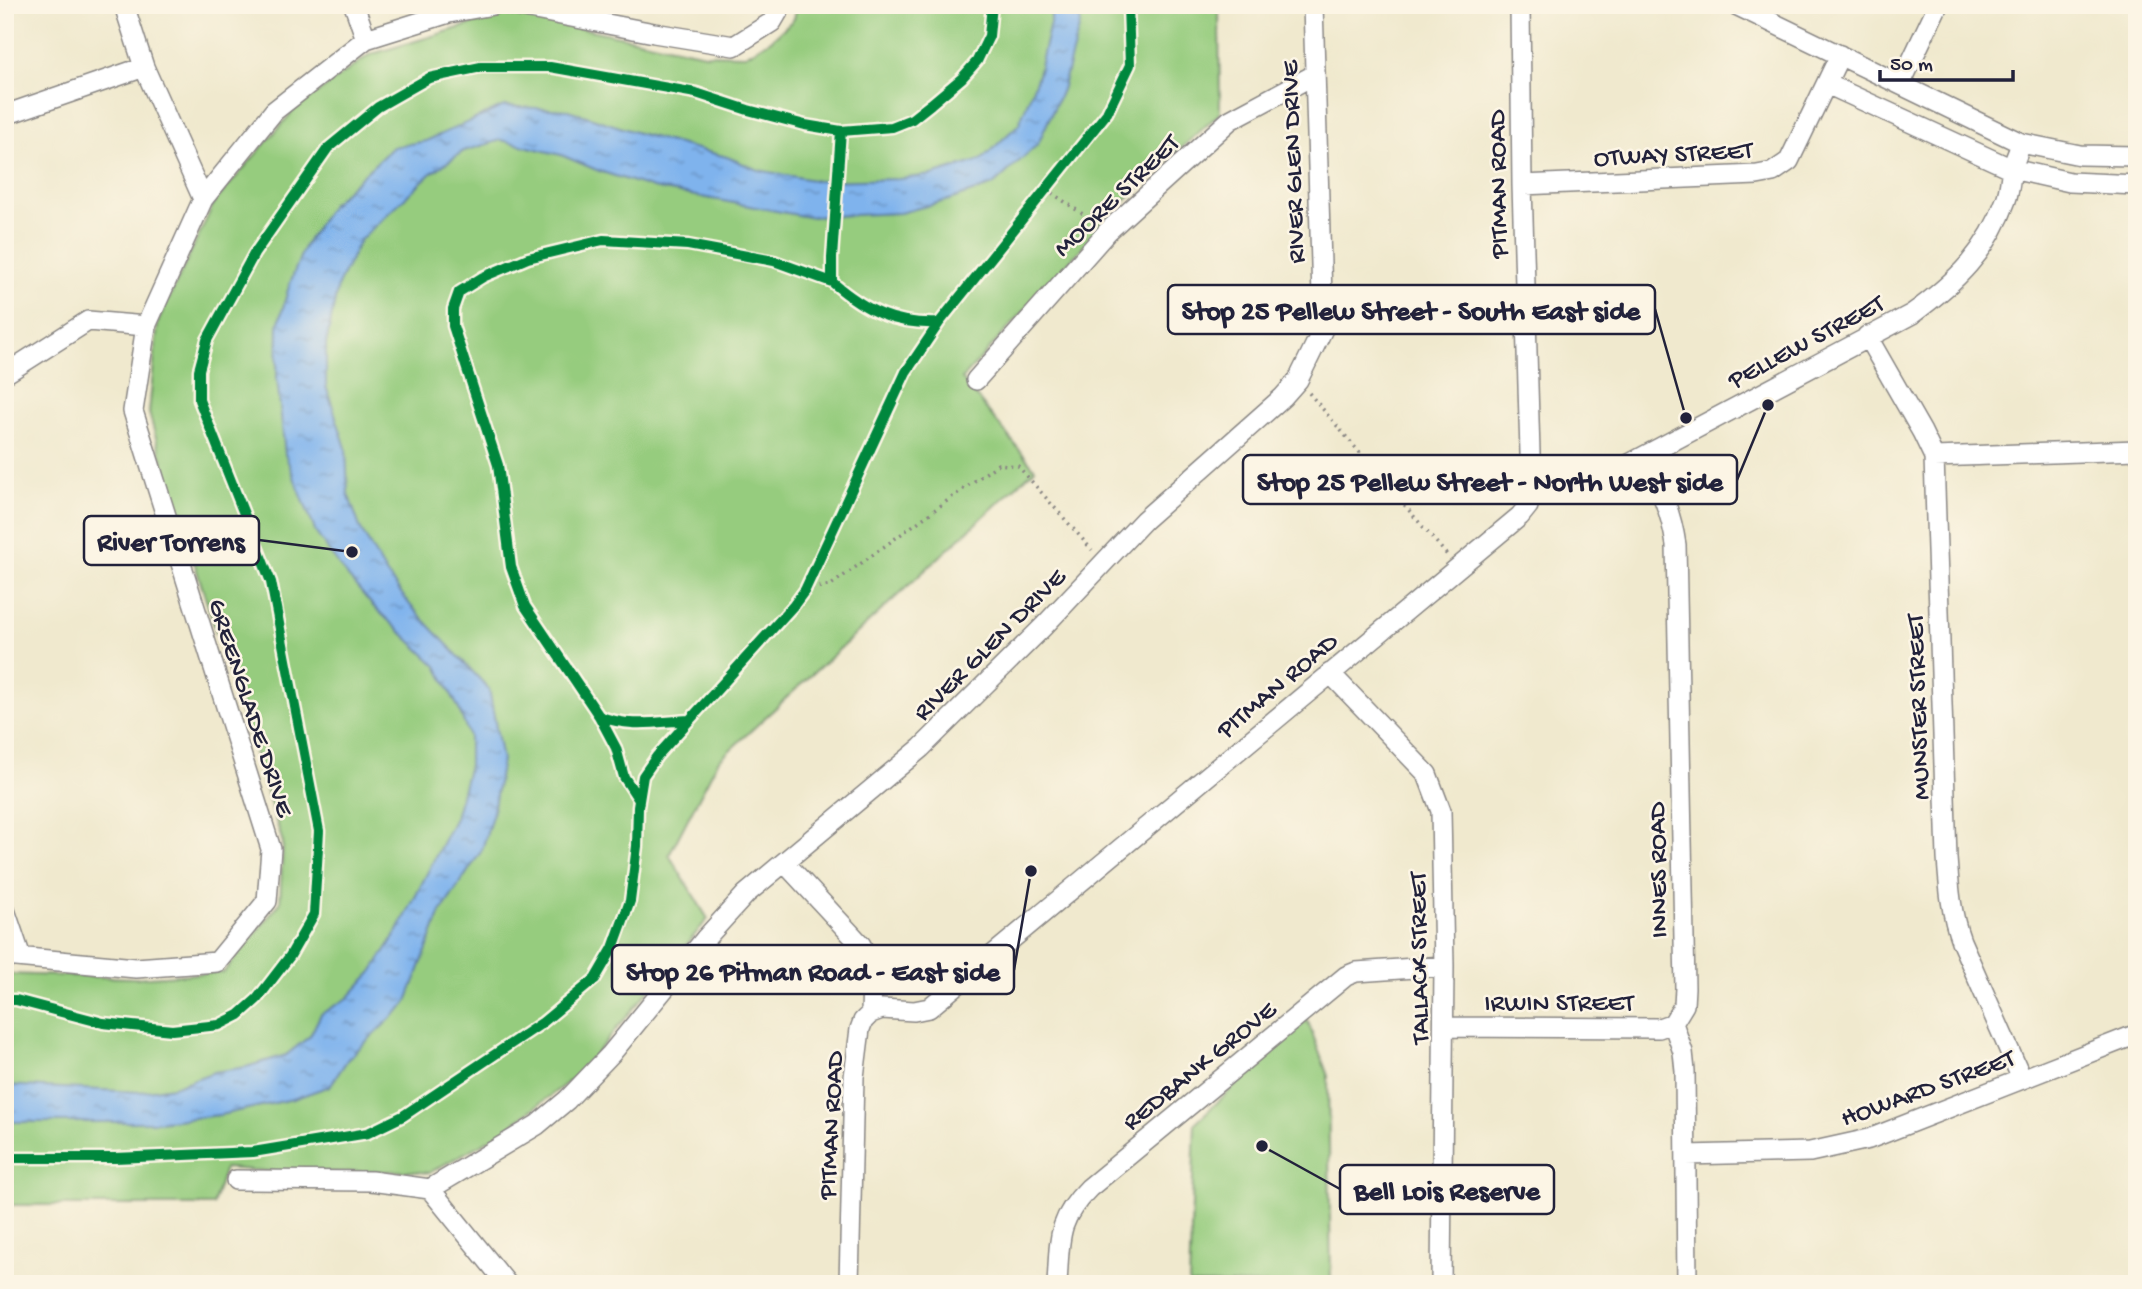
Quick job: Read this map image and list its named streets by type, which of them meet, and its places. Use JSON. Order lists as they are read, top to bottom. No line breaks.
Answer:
{"streets":{"street":["OTWAY STREET","RIVER GLEN DRIVE","PITMAN ROAD","MOORE STREET","PELLEW STREET","GREENGLADE DRIVE","MUNSTER STREET","INNES ROAD","TALLACK STREET","IRWIN STREET","REDBANK GROVE","HOWARD STREET"]},"crossings":[["OTWAY STREET","PITMAN ROAD"],["RIVER GLEN DRIVE","MOORE STREET"],["PITMAN ROAD","PELLEW STREET"],["PITMAN ROAD","TALLACK STREET"],["PELLEW STREET","MUNSTER STREET"],["PELLEW STREET","INNES ROAD"],["MUNSTER STREET","HOWARD STREET"],["INNES ROAD","IRWIN STREET"],["TALLACK STREET","IRWIN STREET"],["TALLACK STREET","REDBANK GROVE"]],"places":["Stop 25 Pellew Street - North West side","Stop 25 Pellew Street - South East side","River Torrens","Stop 26 Pitman Road - East side","Bell Lois Reserve"],"scale_bar":"50 m"}
